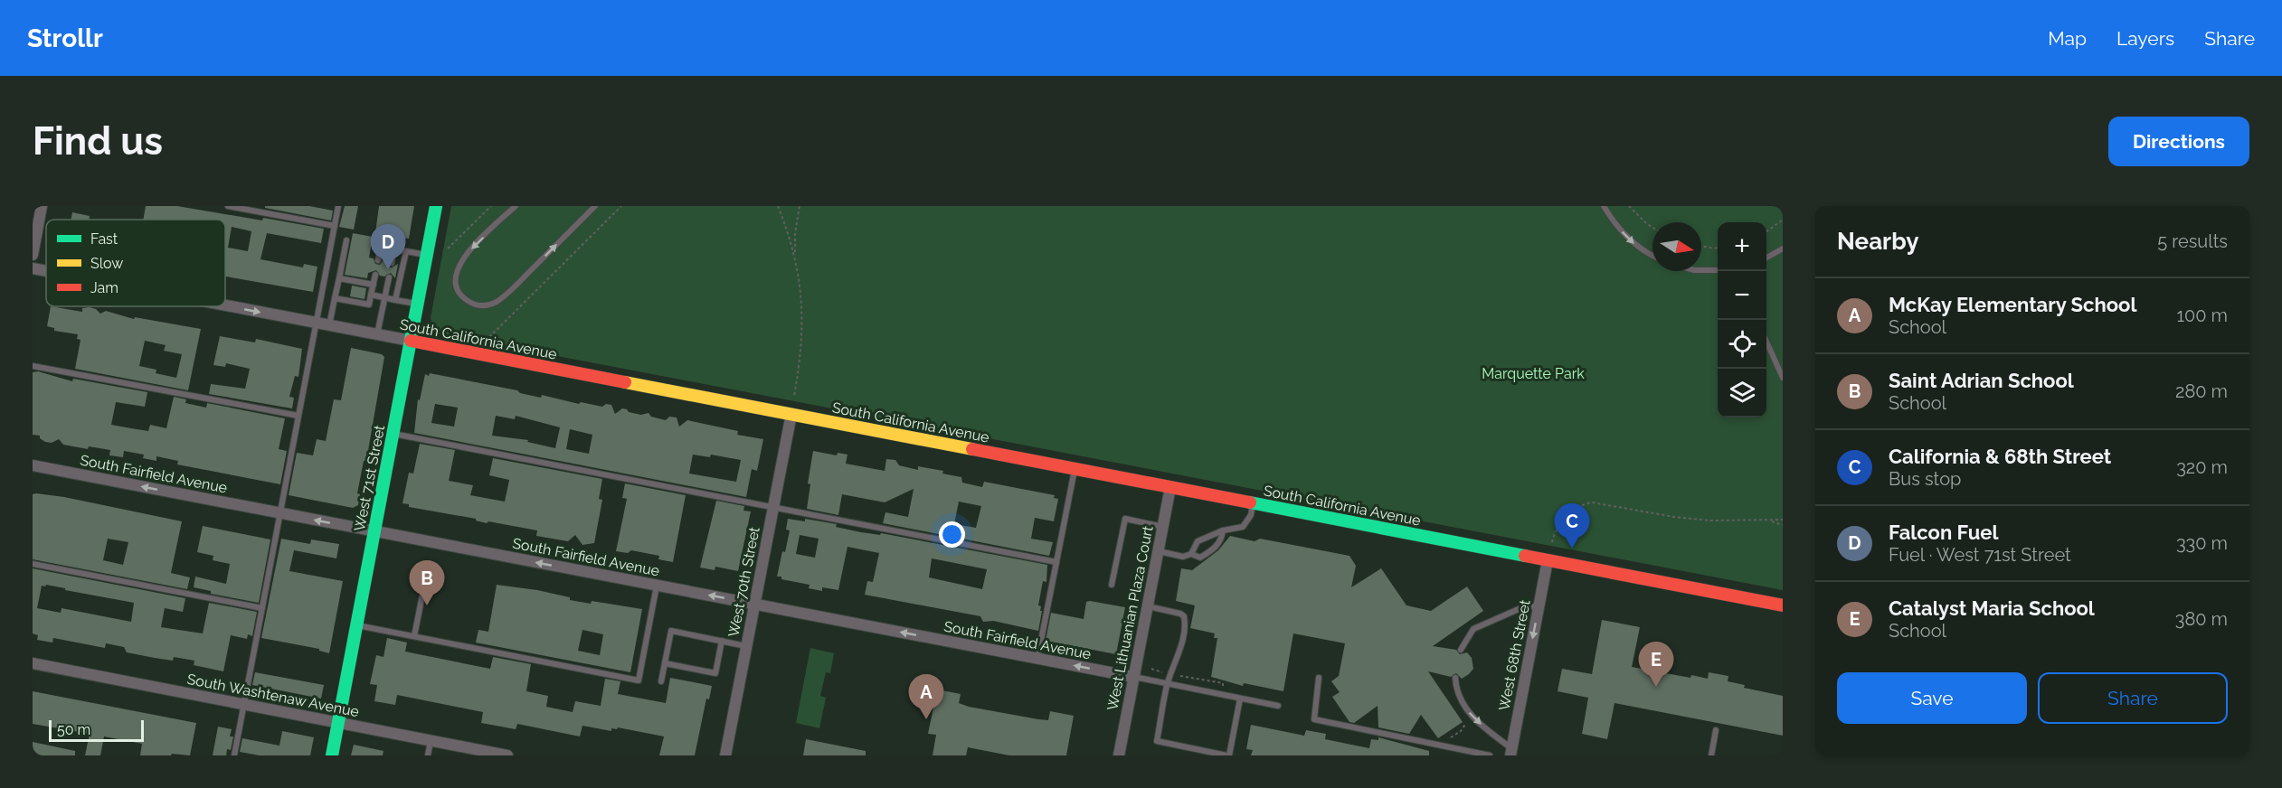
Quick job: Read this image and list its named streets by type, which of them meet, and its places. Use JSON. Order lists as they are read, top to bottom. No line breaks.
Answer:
{"streets":{"street":["South California Avenue","South Fairfield Avenue","West 71st Street","West 70th Street","West Lithuanian Plaza Court","West 68th Street","South Washtenaw Avenue"]},"crossings":[["South California Avenue","West 71st Street"],["South California Avenue","West 70th Street"],["South California Avenue","West Lithuanian Plaza Court"],["South California Avenue","West 68th Street"],["South Fairfield Avenue","West 71st Street"],["South Fairfield Avenue","West 70th Street"],["South Fairfield Avenue","West Lithuanian Plaza Court"],["West 71st Street","South Washtenaw Avenue"]],"one_way":["South Fairfield Avenue","West 68th Street"],"parks":["Marquette Park"],"legend":["Fast","Slow","Jam"],"scale_bar":"50 m","north":"right","page":{"header":"Strollr","nav":["Map","Layers","Share"],"buttons":["Directions",["Save","Share"]],"title":"Find us","heading":["Nearby","5 results"],"map_buttons":["+","−"],"pins":["D","C","B","E","A"],"list":[{"mark":"A","name":"McKay Elementary School","note":"School","value":"100 m"},{"mark":"B","name":"Saint Adrian School","note":"School","value":"280 m"},{"mark":"C","name":"California & 68th Street","note":"Bus stop","value":"320 m"},{"mark":"D","name":"Falcon Fuel","note":"Fuel · West 71st Street","value":"330 m"},{"mark":"E","name":"Catalyst Maria School","note":"School","value":"380 m"}],"scale":"50 m"}}
